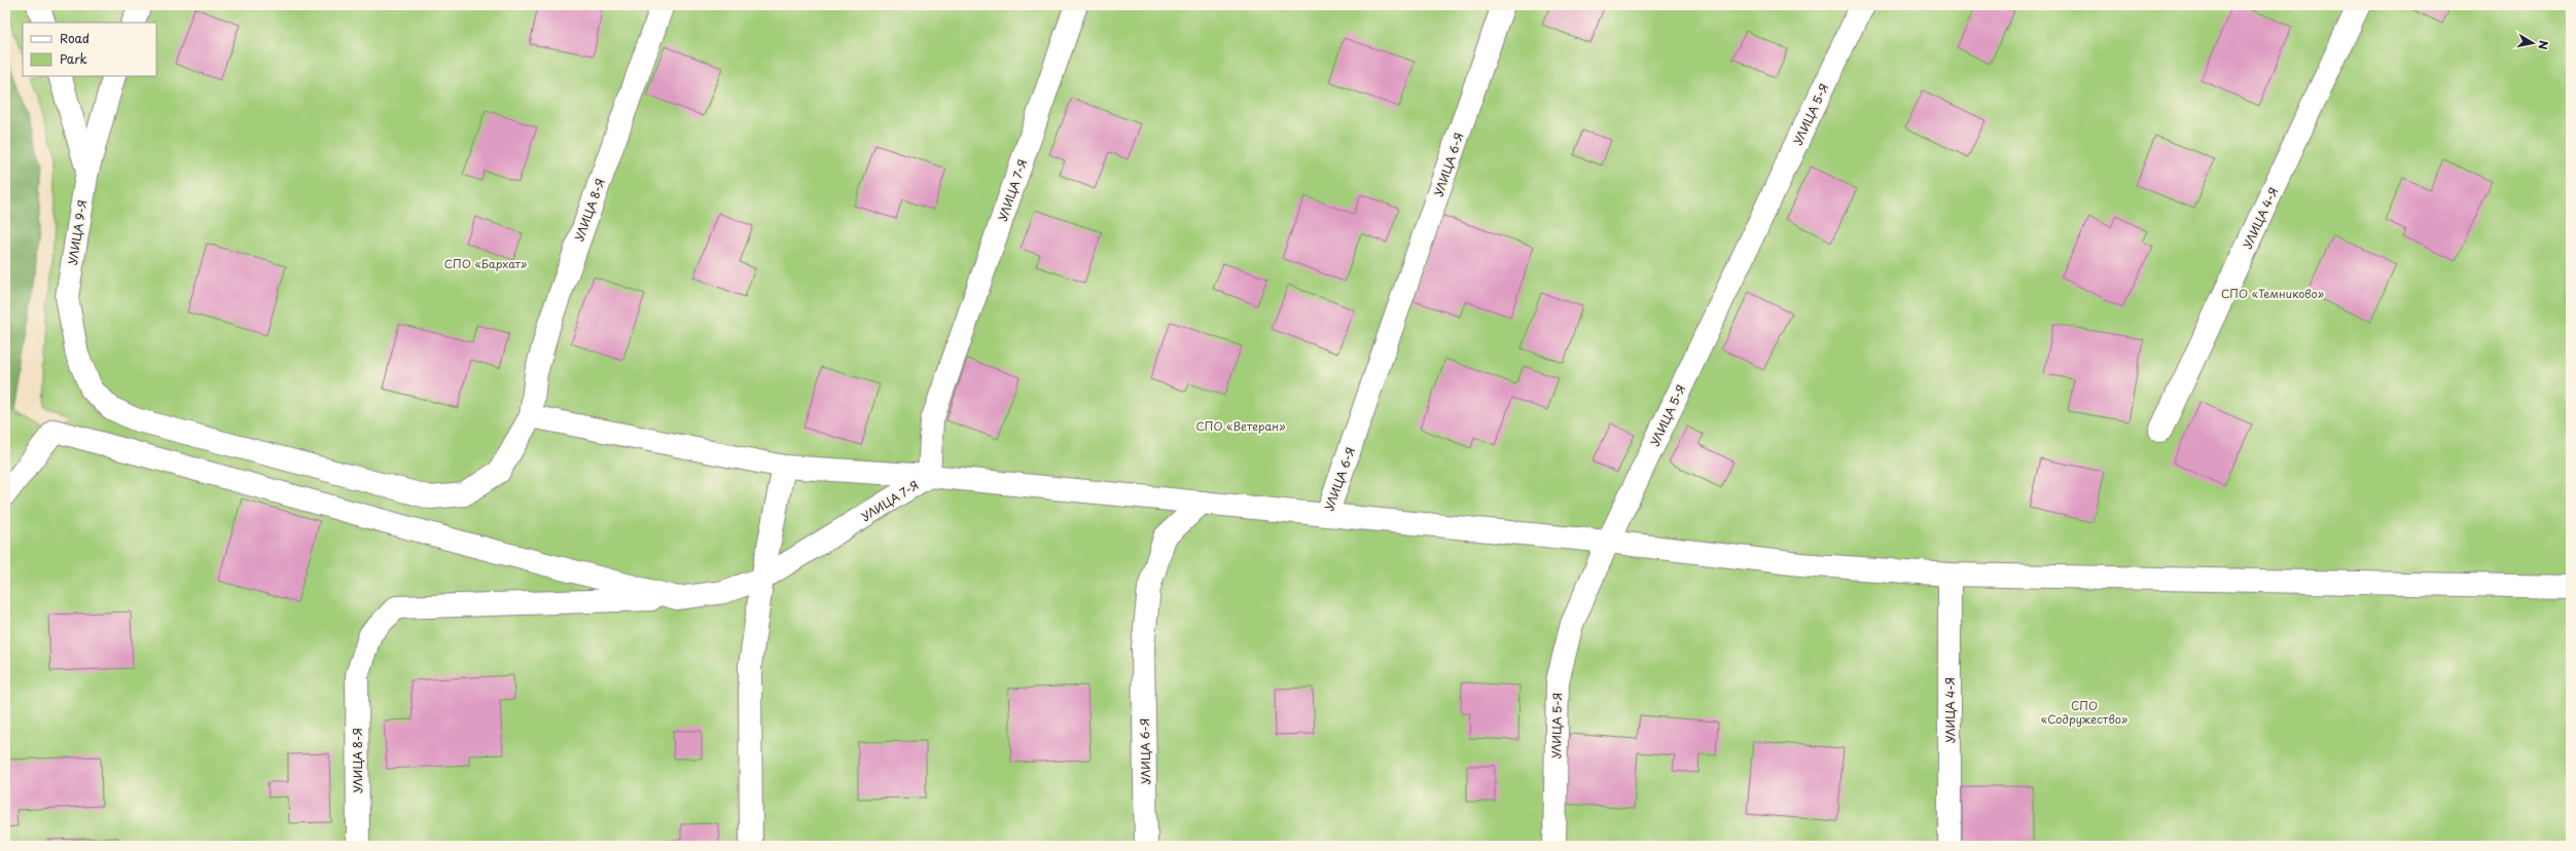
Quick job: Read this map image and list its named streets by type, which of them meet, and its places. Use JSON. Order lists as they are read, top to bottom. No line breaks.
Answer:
{"streets":{"street":["УЛИЦА 5-Я","УЛИЦА 6-Я","УЛИЦА 7-Я","УЛИЦА 8-Я","УЛИЦА 4-Я","УЛИЦА 9-Я"]},"crossings":[["УЛИЦА 7-Я","УЛИЦА 8-Я"],["УЛИЦА 8-Я","УЛИЦА 9-Я"]],"parks":["СПО «Бархат»","СПО «Темниково»","СПО «Ветеран»","СПО «Содружество»"],"legend":["Road","Park"],"north":"right"}
